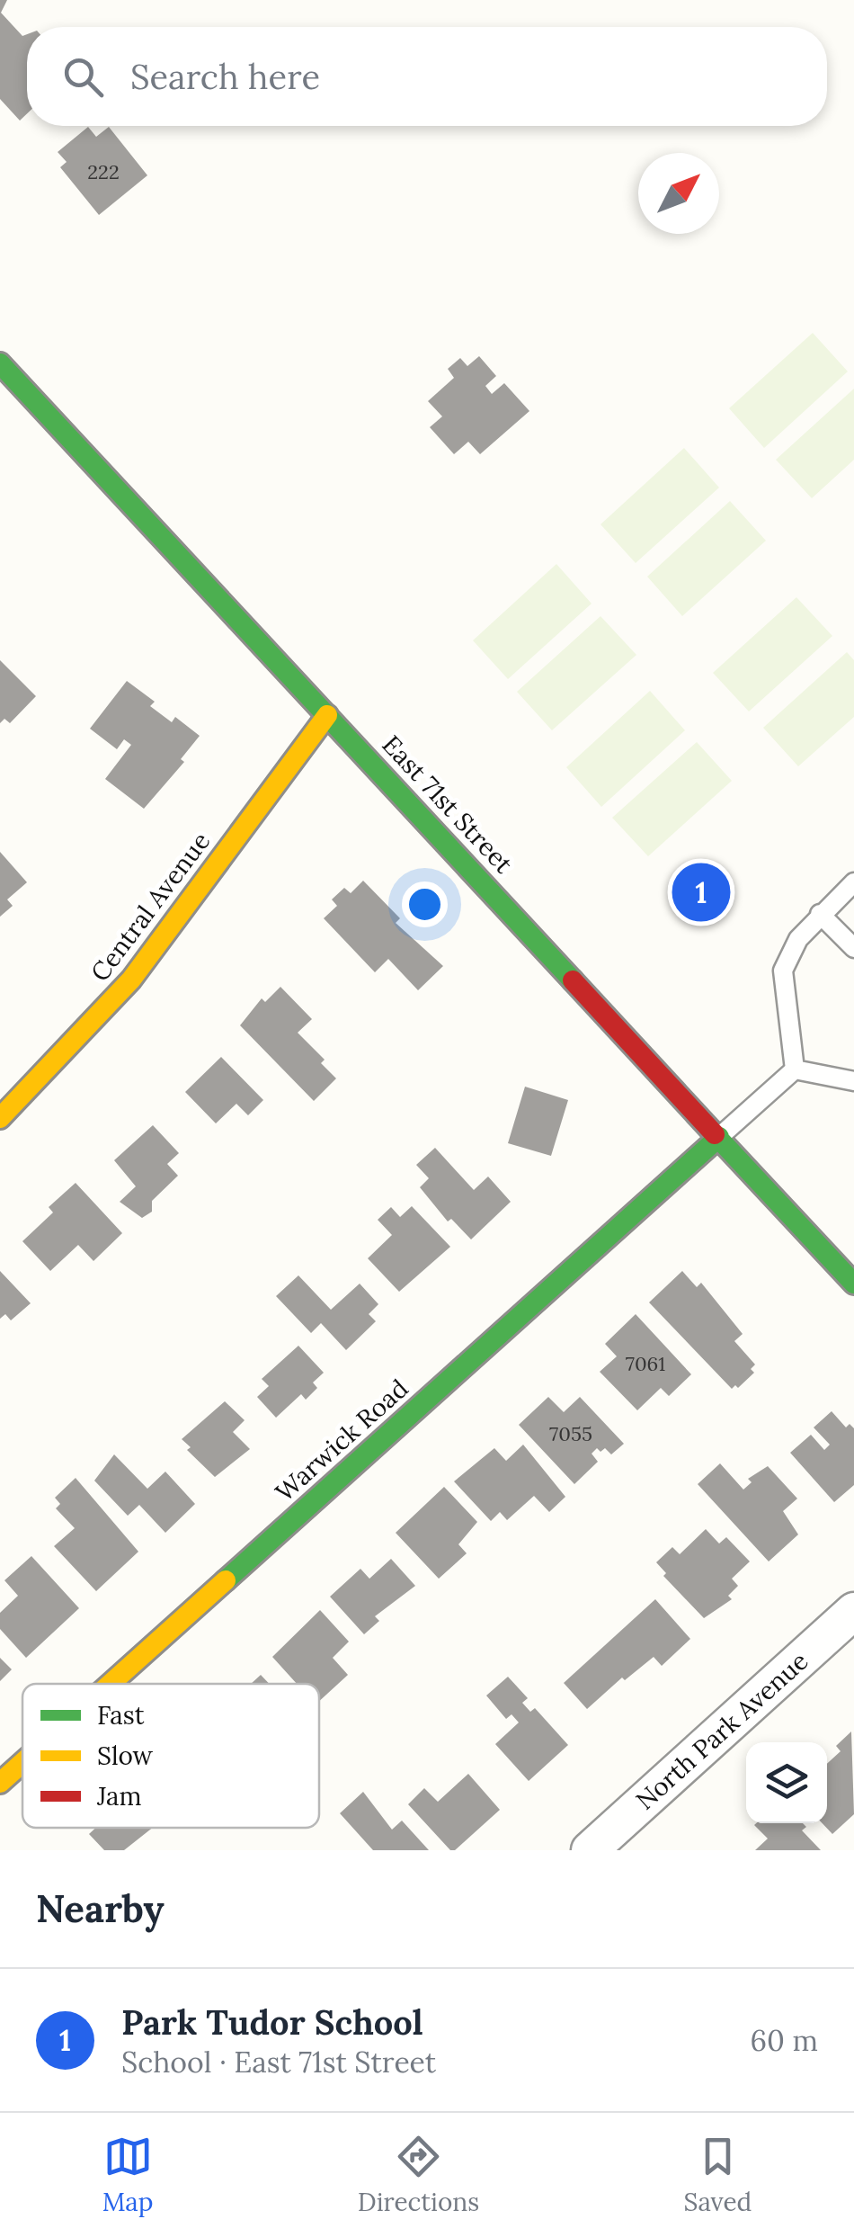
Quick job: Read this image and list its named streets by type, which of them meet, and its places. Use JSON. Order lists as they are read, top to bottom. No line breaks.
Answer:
{"streets":{"street":["East 71st Street","Central Avenue","Warwick Road","North Park Avenue"]},"crossings":[["East 71st Street","Central Avenue"],["East 71st Street","Warwick Road"]],"house_numbers":["222","7061","7055"],"legend":["Fast","Slow","Jam"],"north":"top right","page":{"search":"Search here","pins":"1","heading":"Nearby","list":[{"mark":"1","name":"Park Tudor School","note":"School · East 71st Street","value":"60 m"}],"nav":["Map","Directions","Saved"]}}
